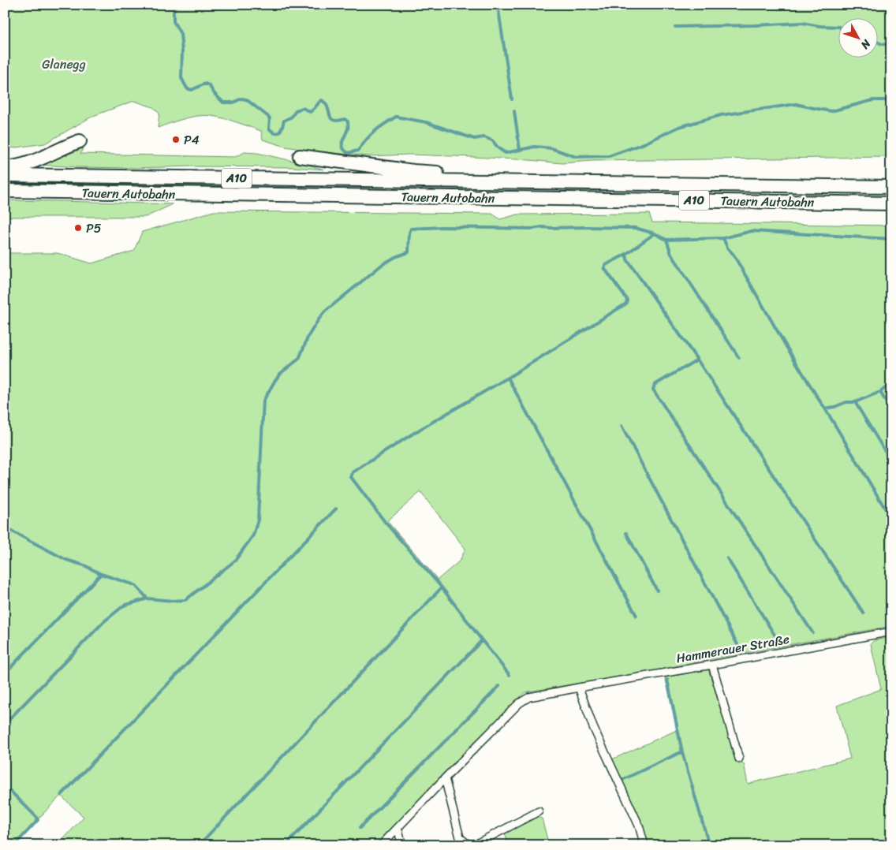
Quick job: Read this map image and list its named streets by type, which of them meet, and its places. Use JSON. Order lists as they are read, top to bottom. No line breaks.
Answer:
{"streets":{"highway":["A10","Tauern Autobahn"],"street":["Hammerauer Straße"]},"parks":["Glanegg"],"places":["P4","P5"],"north":"bottom right"}
